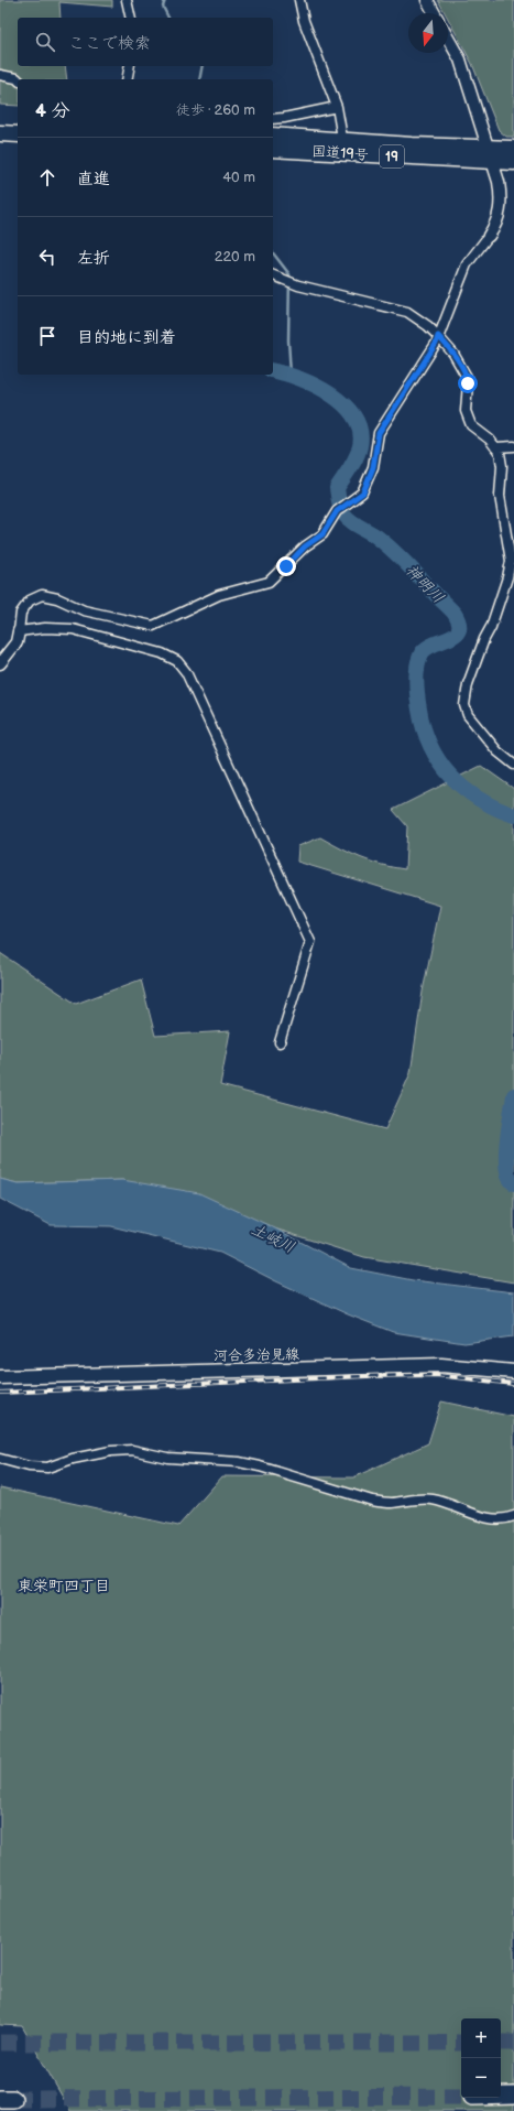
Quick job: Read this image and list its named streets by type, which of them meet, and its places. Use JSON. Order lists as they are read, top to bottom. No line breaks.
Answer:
{"streets":{"highway":["国道19号","19"],"main road":["河合多治見線"]},"districts":["東栄町四丁目"],"water":["神明川","土岐川"],"north":"bottom","page":{"search":"ここで検索","heading":["4 分","徒歩 · 260 m"],"list":[["直進","40 m"],["左折","220 m"],"目的地に到着"],"map_buttons":["+","−"]}}
